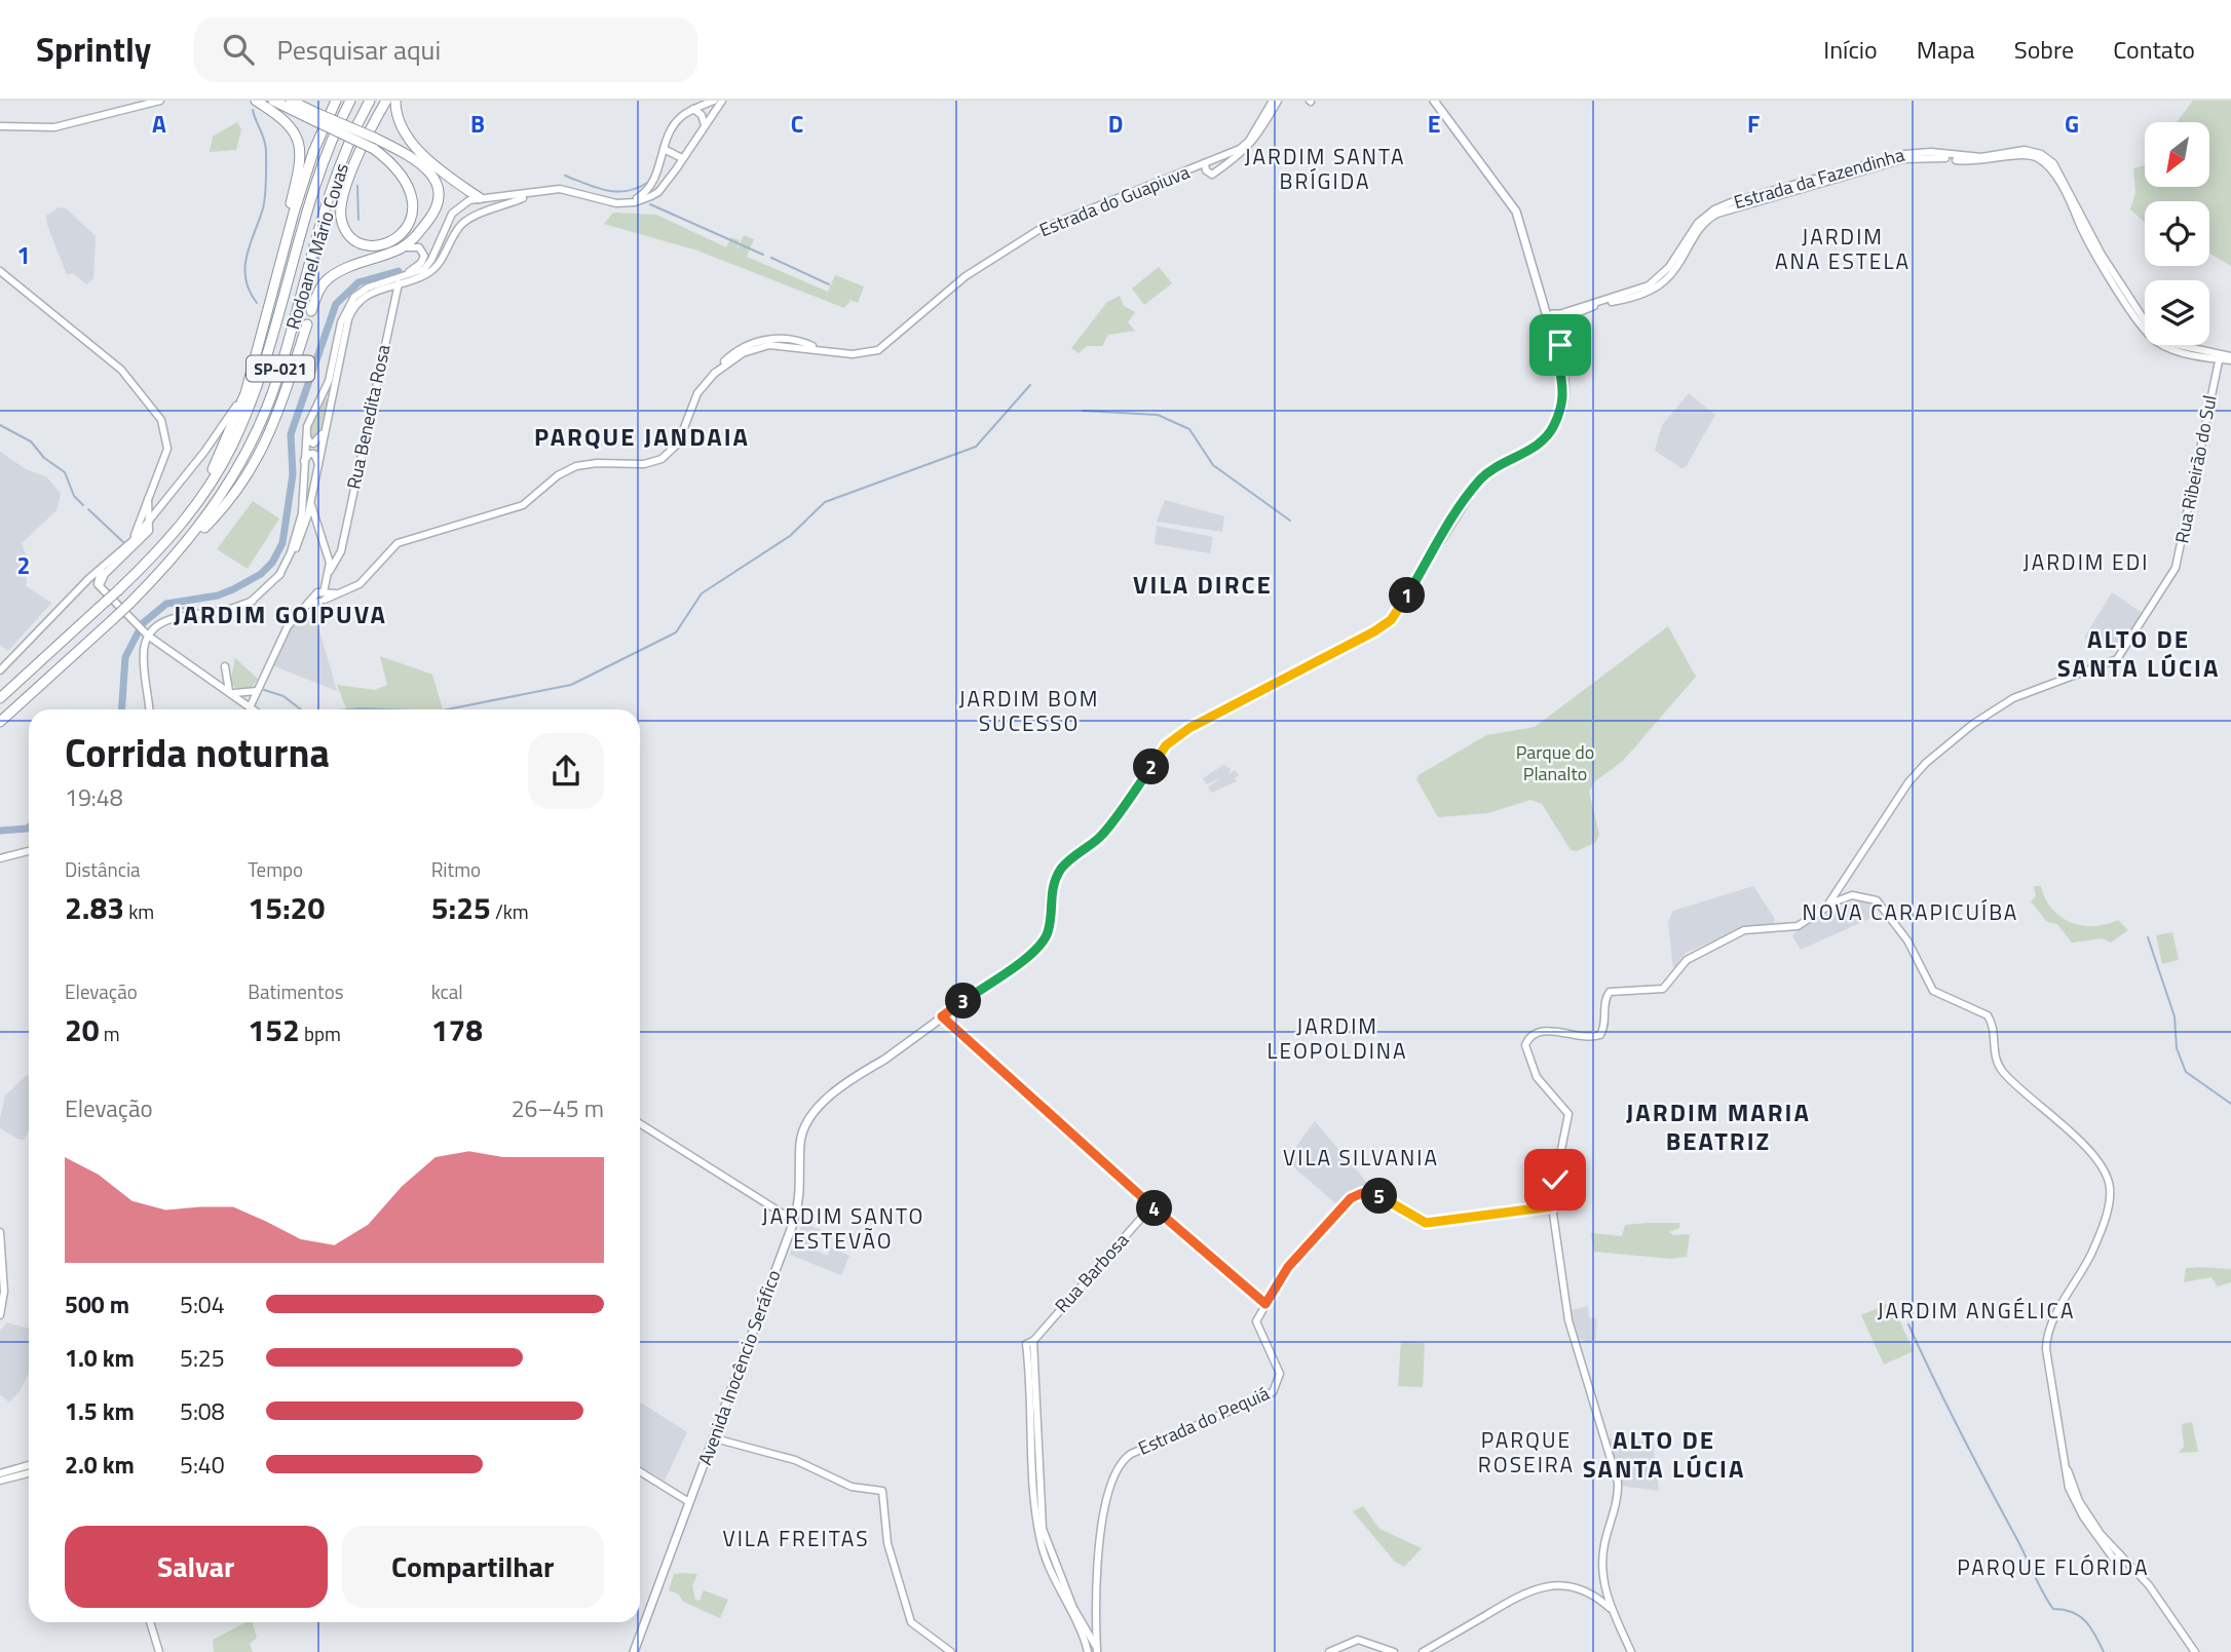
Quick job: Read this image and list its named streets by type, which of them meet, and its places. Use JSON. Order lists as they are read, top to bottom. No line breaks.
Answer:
{"streets":{"highway":["Rodoanel Mário Covas","SP-021"],"main road":["Estrada da Fazendinha","Estrada do Guapiuva","Rua Benedita Rosa","Rua Ribeirão do Sul","Rua Barbosa","Avenida Inocêncio Seráfico","Estrada do Pequiá"]},"crossings":[["Estrada da Fazendinha","Rua Ribeirão do Sul"],["Estrada da Fazendinha","Avenida Inocêncio Seráfico"],["Estrada do Guapiuva","Rua Benedita Rosa"]],"districts":["JARDIM SANTA BRÍGIDA","JARDIM ANA ESTELA","PARQUE JANDAIA","JARDIM EDI","VILA DIRCE","JARDIM GOIPUVA","ALTO DE SANTA LÚCIA","JARDIM BOM SUCESSO","NOVA CARAPICUÍBA","JARDIM LEOPOLDINA","JARDIM MARIA BEATRIZ","VILA SILVANIA","JARDIM SANTO ESTEVÃO","JARDIM ANGÉLICA","PARQUE ROSEIRA","ALTO DE SANTA LÚCIA","VILA FREITAS","PARQUE FLÓRIDA"],"parks":["Parque do Planalto"],"north":"bottom left","page":{"header":"Sprintly","search":"Pesquisar aqui","nav":["Início","Mapa","Sobre","Contato"],"pins":["1","2","3","5","4"],"heading":["Corrida noturna","19:48"],"stats":[["Distância","2.83 km"],["Tempo","15:20"],["Ritmo","5:25 /km"],["Elevação","20 m"],["Batimentos","152 bpm"],["kcal","178"]],"chart":["Elevação","26–45 m"],"list":[{"name":"500 m","note":"5:04"},{"name":"1.0 km","note":"5:25"},{"name":"1.5 km","note":"5:08"},{"name":"2.0 km","note":"5:40"}],"buttons":["Salvar","Compartilhar"]},"grid":{"columns":["A","B","C","D","E","F","G"],"rows":["1","2"]}}
